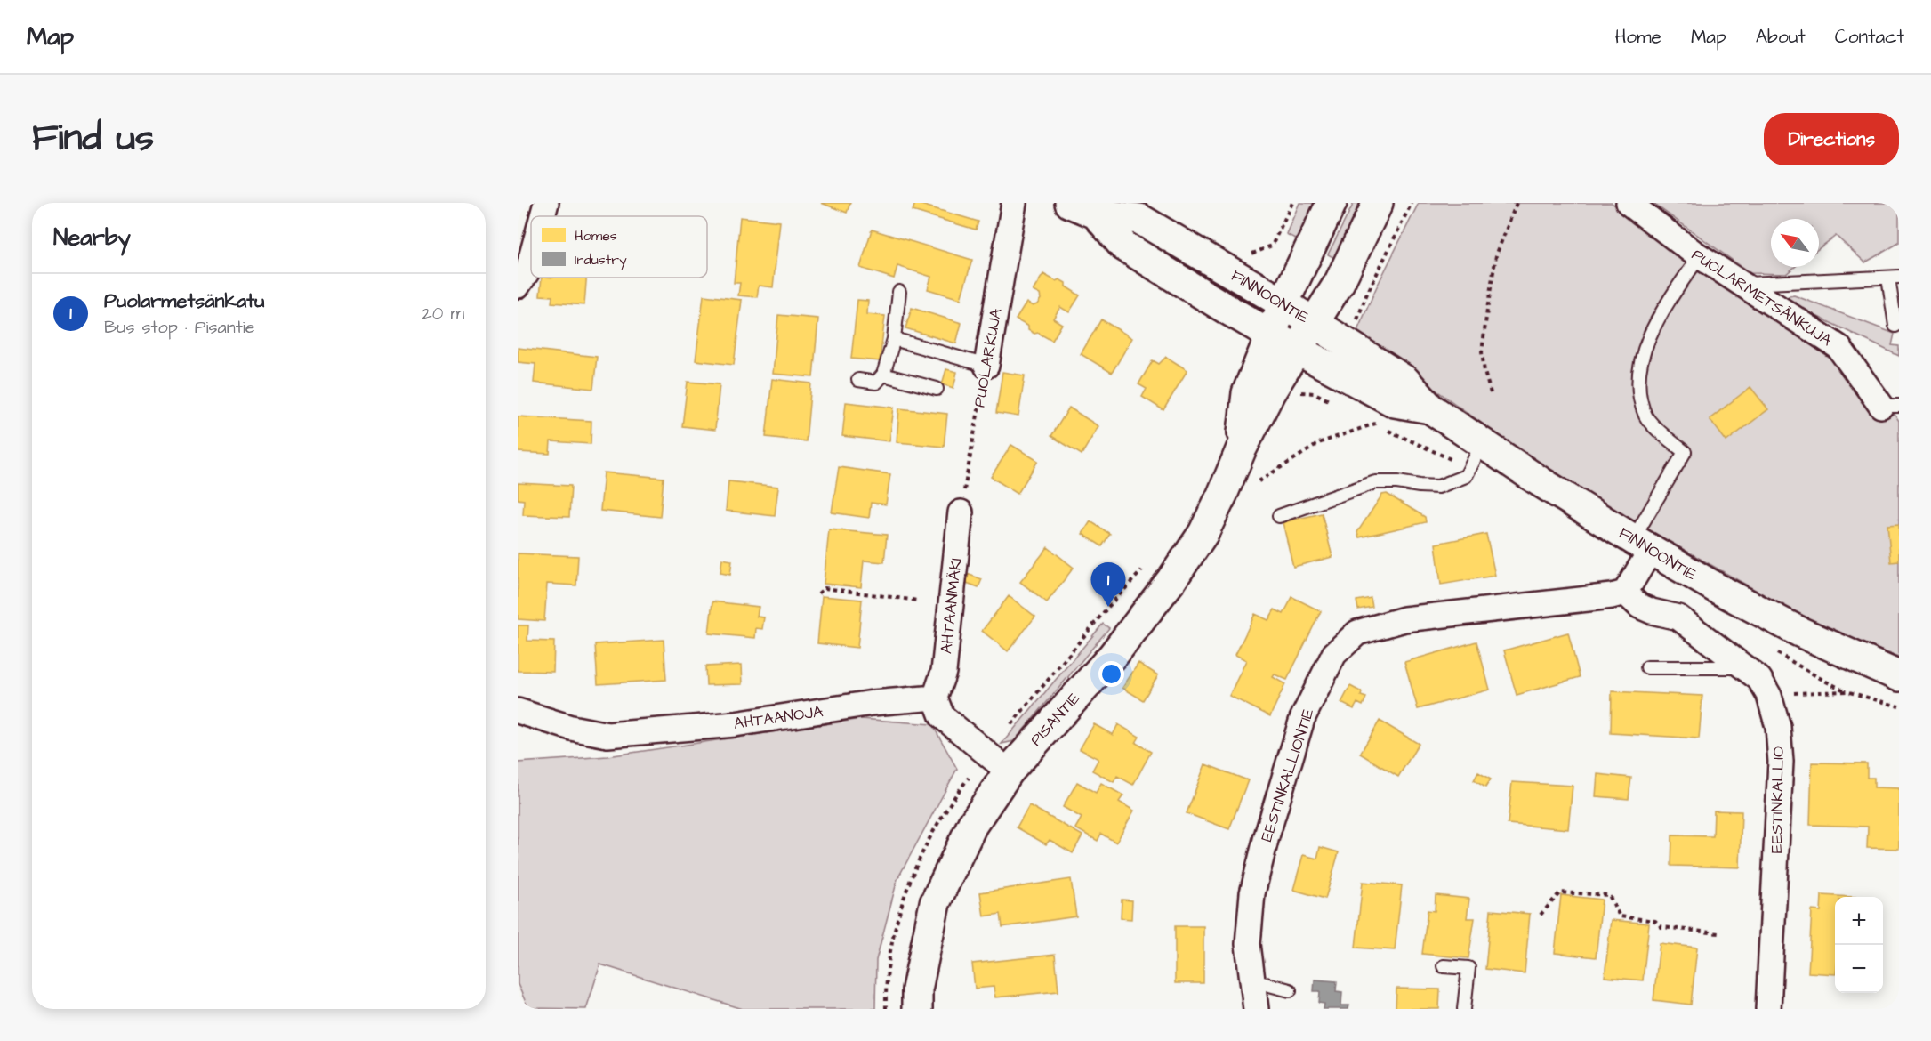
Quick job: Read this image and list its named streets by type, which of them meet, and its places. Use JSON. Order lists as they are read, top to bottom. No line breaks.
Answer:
{"streets":{"street":["FINNOONTIE","PUOLARMETSÄNKUJA","PUOLARKUJA","AHTAANMÄKI","AHTAANOJA","PISANTIE","EESTINKALLIONTIE","EESTINKALLIO"]},"crossings":[["FINNOONTIE","PISANTIE"],["PUOLARKUJA","AHTAANMÄKI"],["AHTAANMÄKI","AHTAANOJA"],["EESTINKALLIONTIE","EESTINKALLIO"]],"legend":["Homes","Industry"],"north":"top left","page":{"header":"Map","nav":["Home","Map","About","Contact"],"title":"Find us","buttons":"Directions","heading":"Nearby","list":[{"mark":"1","name":"Puolarmetsänkatu","note":"Bus stop · Pisantie","value":"20 m"}],"pins":"1","map_buttons":["+","−"]}}
